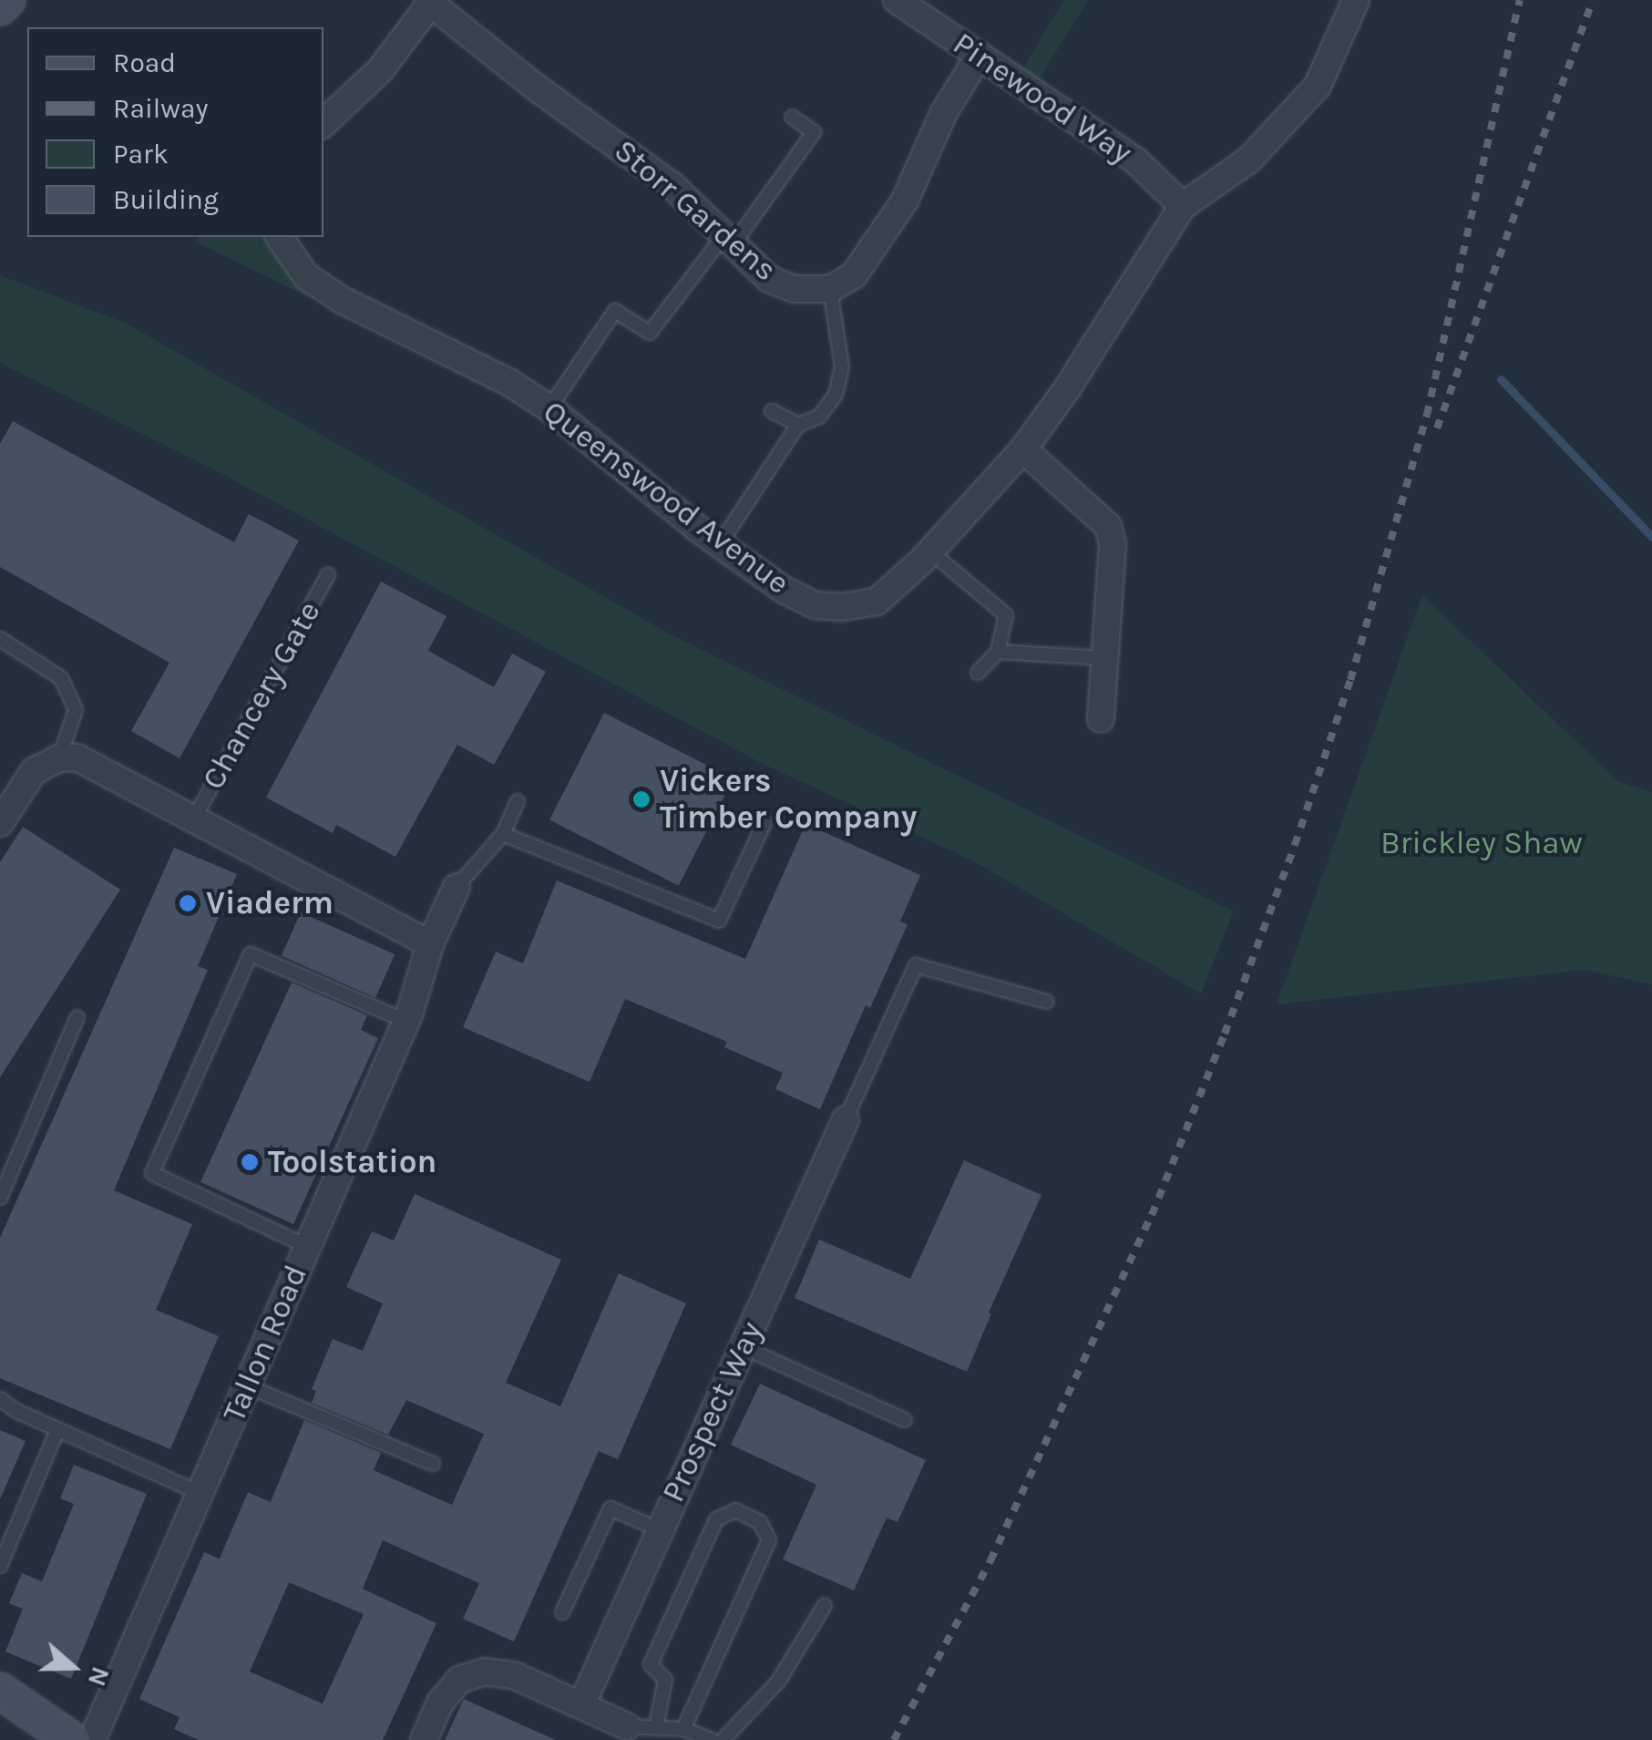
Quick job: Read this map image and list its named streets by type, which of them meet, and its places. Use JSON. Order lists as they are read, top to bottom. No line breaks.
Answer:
{"streets":{"street":["Pinewood Way","Storr Gardens","Queenswood Avenue","Tallon Road","Prospect Way"],"lane":["Chancery Gate"]},"crossings":[["Pinewood Way","Queenswood Avenue"]],"parks":["Brickley Shaw"],"places":["Vickers Timber Company","Viaderm","Toolstation"],"legend":["Road","Railway","Park","Building"],"north":"right"}
